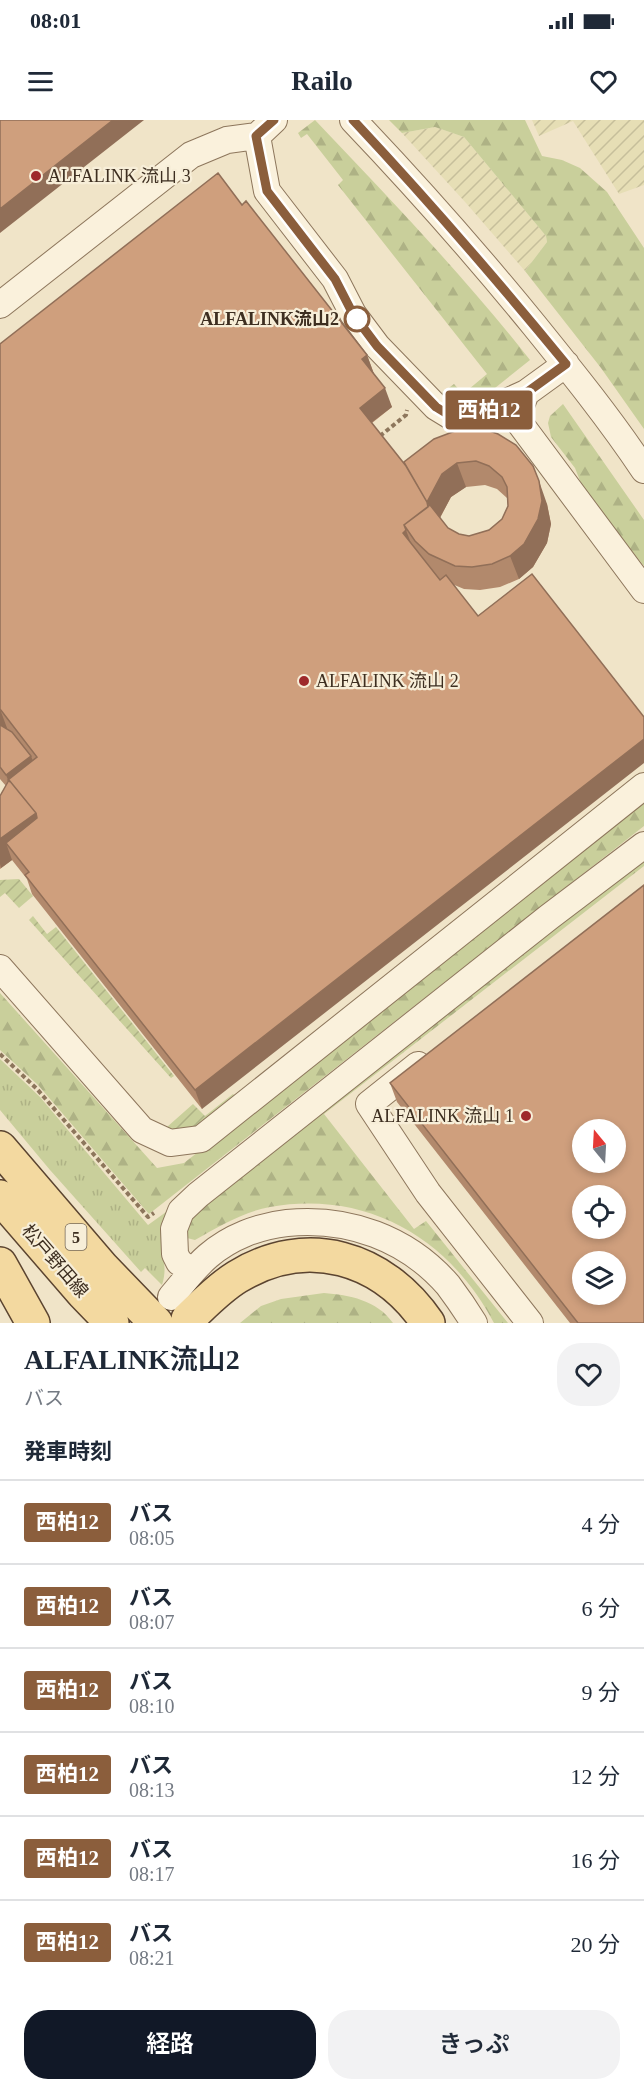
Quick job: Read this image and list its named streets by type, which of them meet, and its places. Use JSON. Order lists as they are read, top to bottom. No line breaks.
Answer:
{"streets":{"main road":["5","松戸野田線"]},"places":["ALFALINK 流山 3","ALFALINK流山2","ALFALINK 流山 2","ALFALINK 流山 1"],"lines":["bus line 西柏12"],"north":"top","page":{"status":"08:01","header":"Railo","on_map":"西柏12","heading":[["ALFALINK流山2","バス"],"発車時刻"],"list":[{"mark":"西柏12","name":"バス","note":"08:05","value":"4 分"},{"mark":"西柏12","name":"バス","note":"08:07","value":"6 分"},{"mark":"西柏12","name":"バス","note":"08:10","value":"9 分"},{"mark":"西柏12","name":"バス","note":"08:13","value":"12 分"},{"mark":"西柏12","name":"バス","note":"08:17","value":"16 分"},{"mark":"西柏12","name":"バス","note":"08:21","value":"20 分"}],"buttons":["経路","きっぷ"]}}
